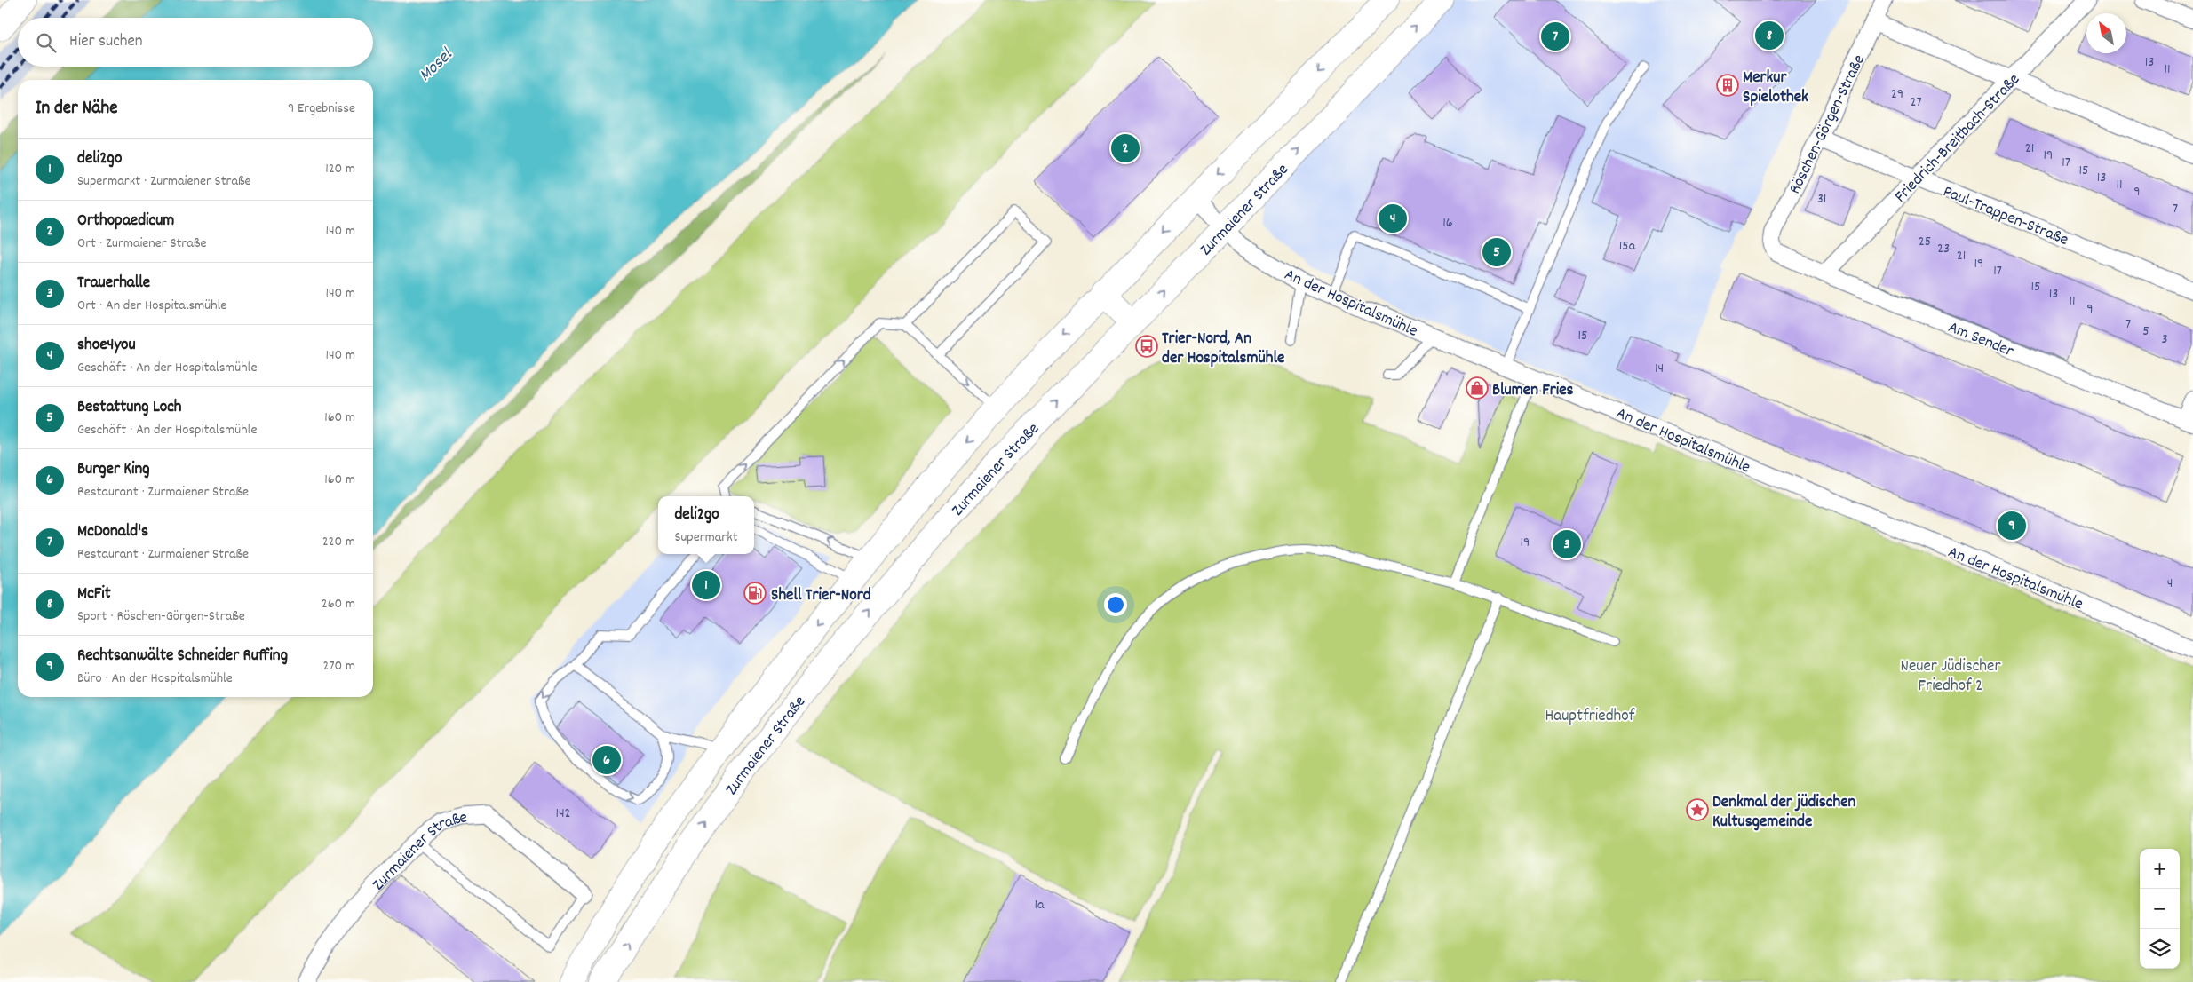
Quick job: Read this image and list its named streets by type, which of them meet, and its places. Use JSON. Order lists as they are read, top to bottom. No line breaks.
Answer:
{"streets":{"main road":["Zurmaiener Straße"],"street":["Röschen-Görgen-Straße","Friedrich-Breitbach-Straße","Paul-Trappen-Straße","An der Hospitalsmühle","Am Sender"]},"crossings":[["Röschen-Görgen-Straße","Paul-Trappen-Straße"],["Röschen-Görgen-Straße","Am Sender"],["Friedrich-Breitbach-Straße","Paul-Trappen-Straße"],["Friedrich-Breitbach-Straße","Am Sender"],["Zurmaiener Straße","An der Hospitalsmühle"]],"water":["Mosel"],"parks":["Neuer Jüdischer Friedhof 2","Hauptfriedhof"],"places":{"building":["Merkur Spielothek"],"bus stop":["Trier-Nord, An der Hospitalsmühle"],"shop":["Blumen Fries"],"fuel station":["Shell Trier-Nord"],"place":["Denkmal der jüdischen Kultusgemeinde"]},"house_numbers":["13","11","29","27","21","19","17","15","13","11","9","31","7","16","25","15a","23","21","19","17","15","13","11","9","7","5","15","3","14","19","4","142","1a"],"north":"top left","page":{"search":"Hier suchen","pins":["8","7","2","4","5","9","3","1","6"],"heading":["In der Nähe","9 Ergebnisse"],"list":[{"mark":"1","name":"deli2go","note":"Supermarkt · Zurmaiener Straße","value":"120 m"},{"mark":"2","name":"Orthopaedicum","note":"Ort · Zurmaiener Straße","value":"140 m"},{"mark":"3","name":"Trauerhalle","note":"Ort · An der Hospitalsmühle","value":"140 m"},{"mark":"4","name":"shoe4you","note":"Geschäft · An der Hospitalsmühle","value":"140 m"},{"mark":"5","name":"Bestattung Loch","note":"Geschäft · An der Hospitalsmühle","value":"160 m"},{"mark":"6","name":"Burger King","note":"Restaurant · Zurmaiener Straße","value":"160 m"},{"mark":"7","name":"McDonald's","note":"Restaurant · Zurmaiener Straße","value":"220 m"},{"mark":"8","name":"McFit","note":"Sport · Röschen-Görgen-Straße","value":"260 m"},{"mark":"9","name":"Rechtsanwälte Schneider Ruffing","note":"Büro · An der Hospitalsmühle","value":"270 m"}],"popup":["deli2go","Supermarkt"],"map_buttons":["+","−"]}}
